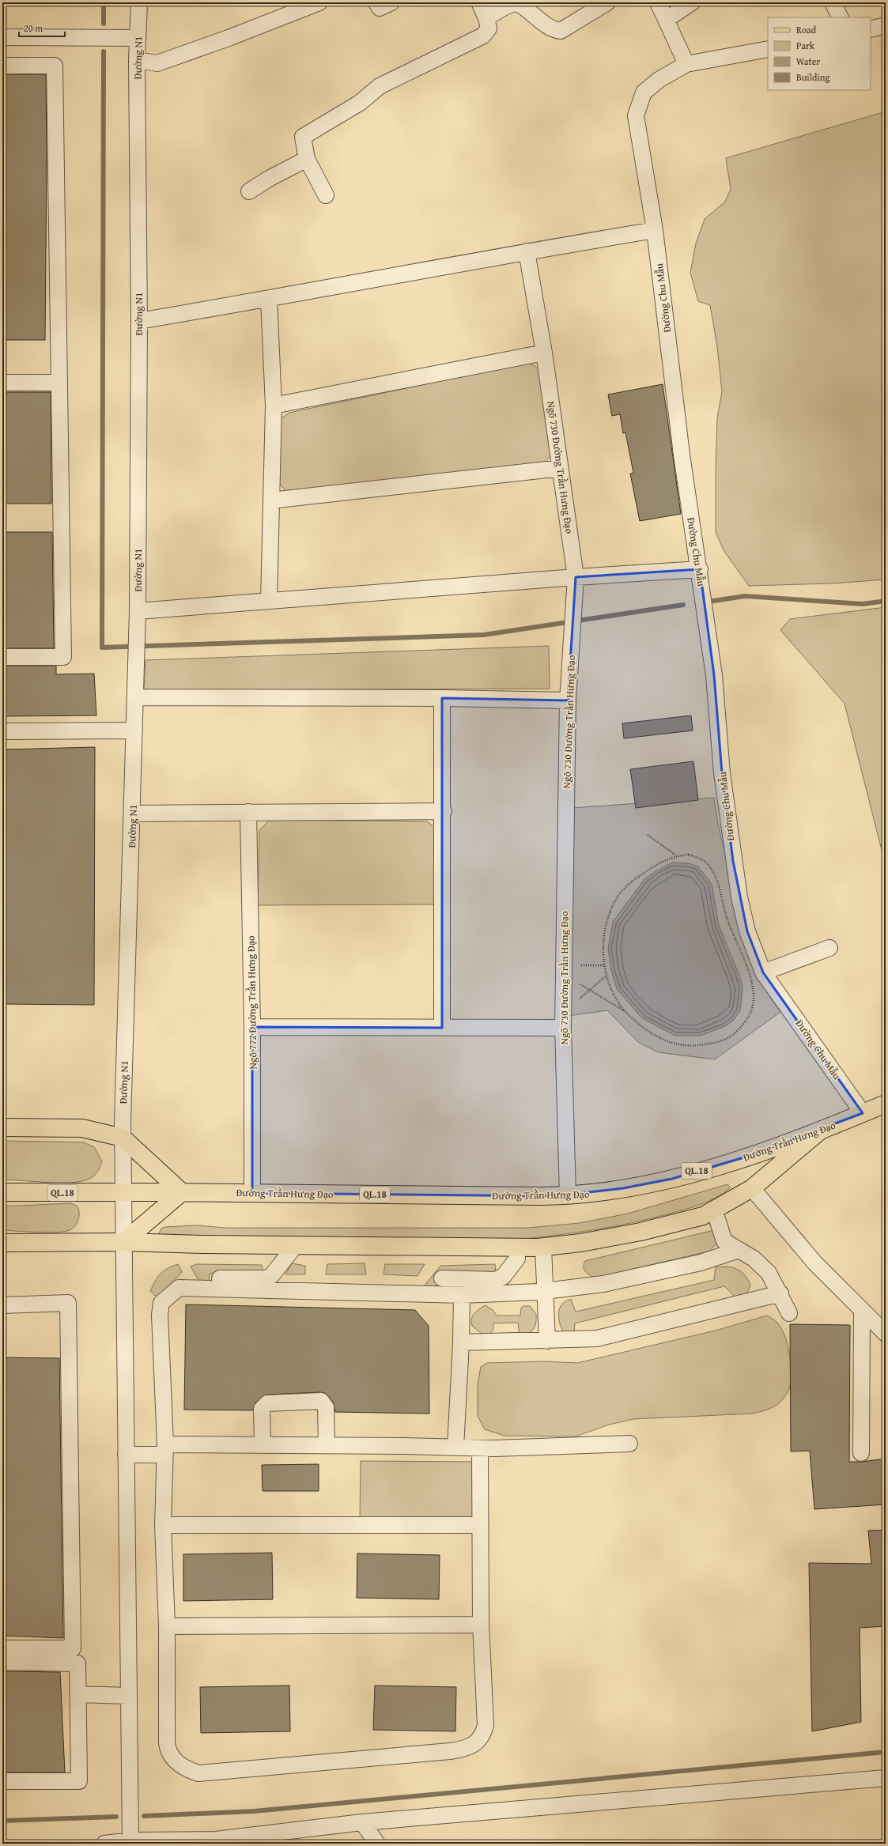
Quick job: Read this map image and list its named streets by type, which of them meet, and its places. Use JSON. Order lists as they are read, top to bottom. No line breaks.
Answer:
{"streets":{"main road":["Đường Trần Hưng Đạo","QL.18"],"street":["Đường N1","Đường Chu Mẫu","Ngõ 730 Đường Trần Hưng Đạo","Ngõ 772 Đường Trần Hưng Đạo"]},"crossings":[["Đường N1","Đường Trần Hưng Đạo"],["Đường Chu Mẫu","Đường Trần Hưng Đạo"],["Ngõ 730 Đường Trần Hưng Đạo","Đường Trần Hưng Đạo"],["Ngõ 772 Đường Trần Hưng Đạo","Đường Trần Hưng Đạo"]],"legend":["Road","Park","Water","Building"],"scale_bar":"20 m"}
